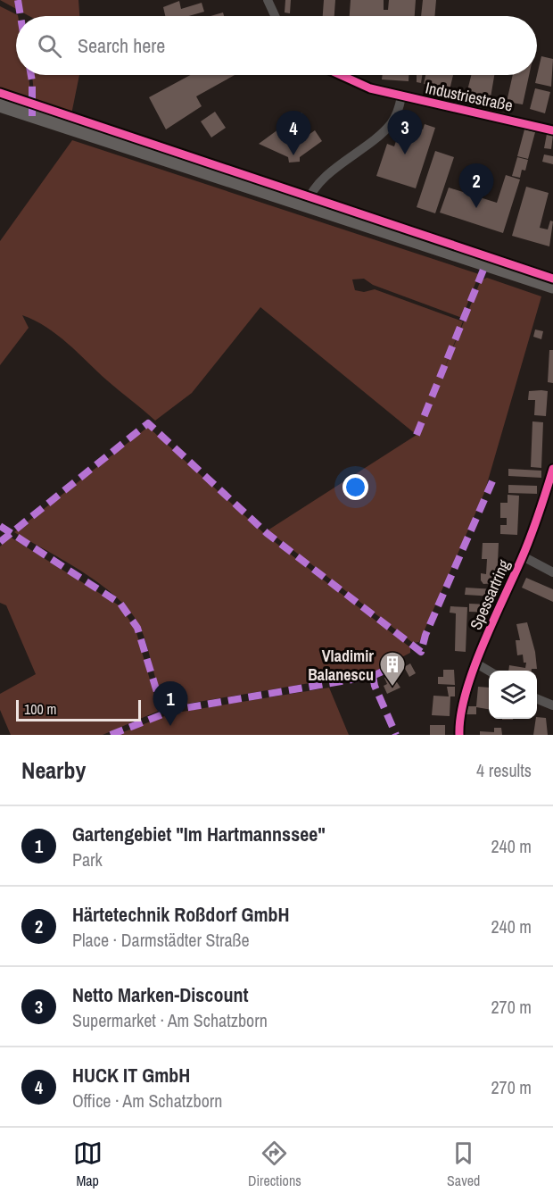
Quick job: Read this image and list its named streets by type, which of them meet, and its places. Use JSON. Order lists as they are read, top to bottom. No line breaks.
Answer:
{"streets":{"street":["Industriestraße","Spessartring"]},"places":{"building":["Vladimir Balanescu"]},"scale_bar":"100 m","page":{"search":"Search here","pins":["3","4","2","1"],"scale":"100 m","heading":["Nearby","4 results"],"list":[{"mark":"1","name":"Gartengebiet \"Im Hartmannssee\"","note":"Park","value":"240 m"},{"mark":"2","name":"Härtetechnik Roßdorf GmbH","note":"Place · Darmstädter Straße","value":"240 m"},{"mark":"3","name":"Netto Marken-Discount","note":"Supermarket · Am Schatzborn","value":"270 m"},{"mark":"4","name":"HUCK IT GmbH","note":"Office · Am Schatzborn","value":"270 m"}],"nav":["Map","Directions","Saved"]}}
